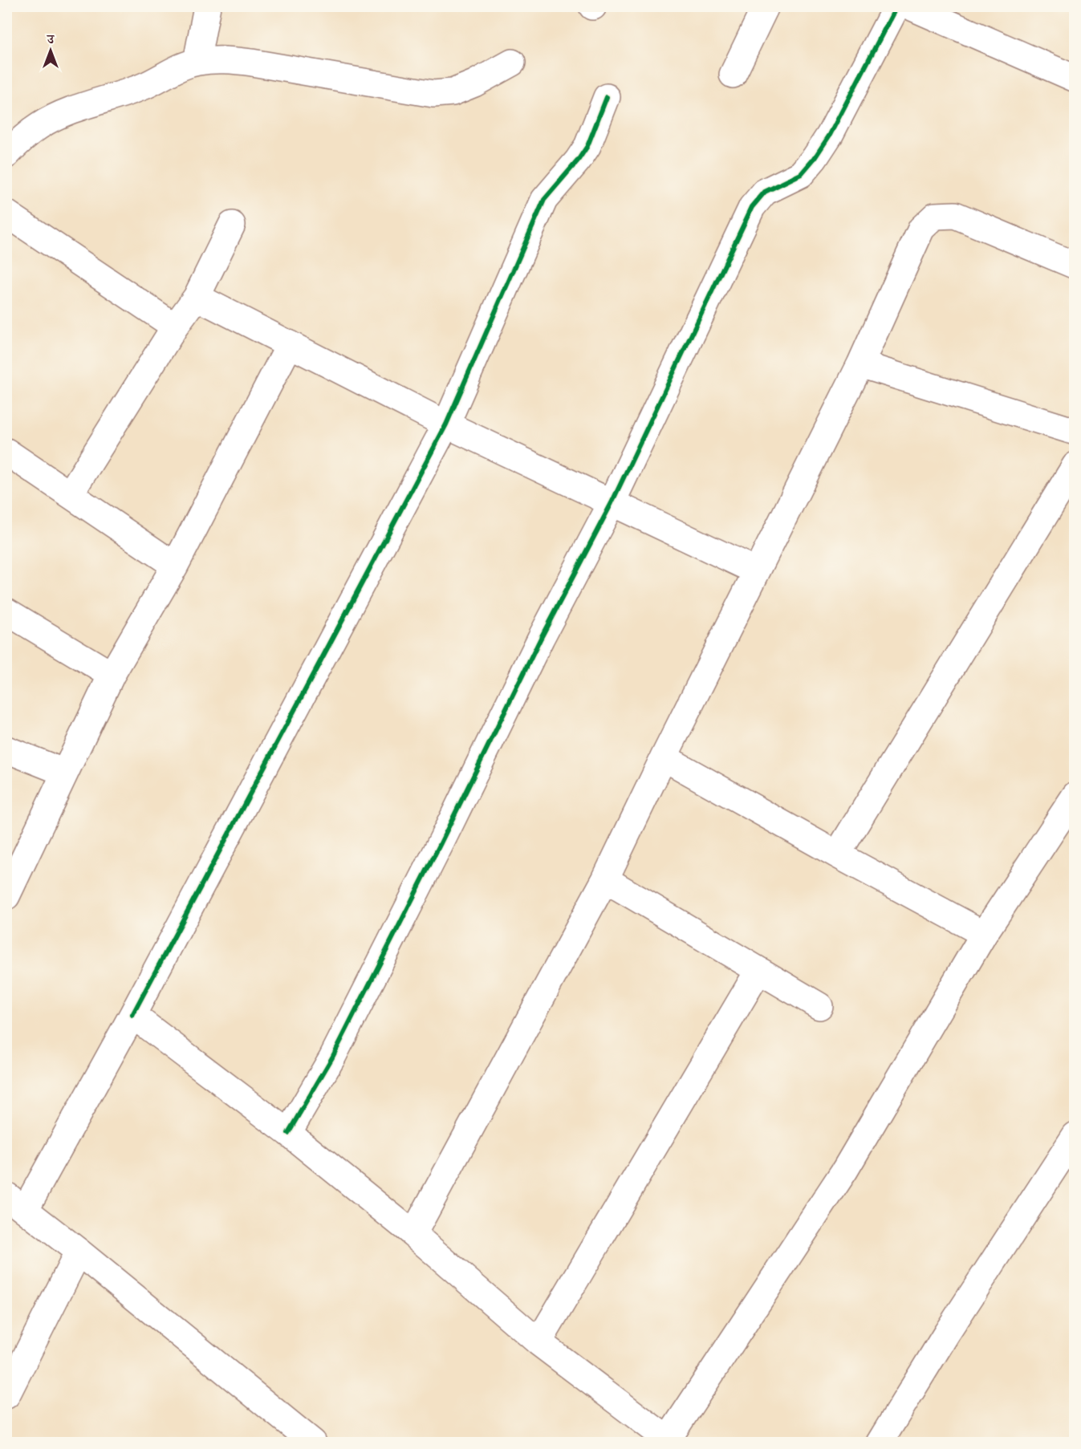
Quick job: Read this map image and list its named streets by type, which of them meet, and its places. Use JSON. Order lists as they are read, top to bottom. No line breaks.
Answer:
{"north":"top"}
